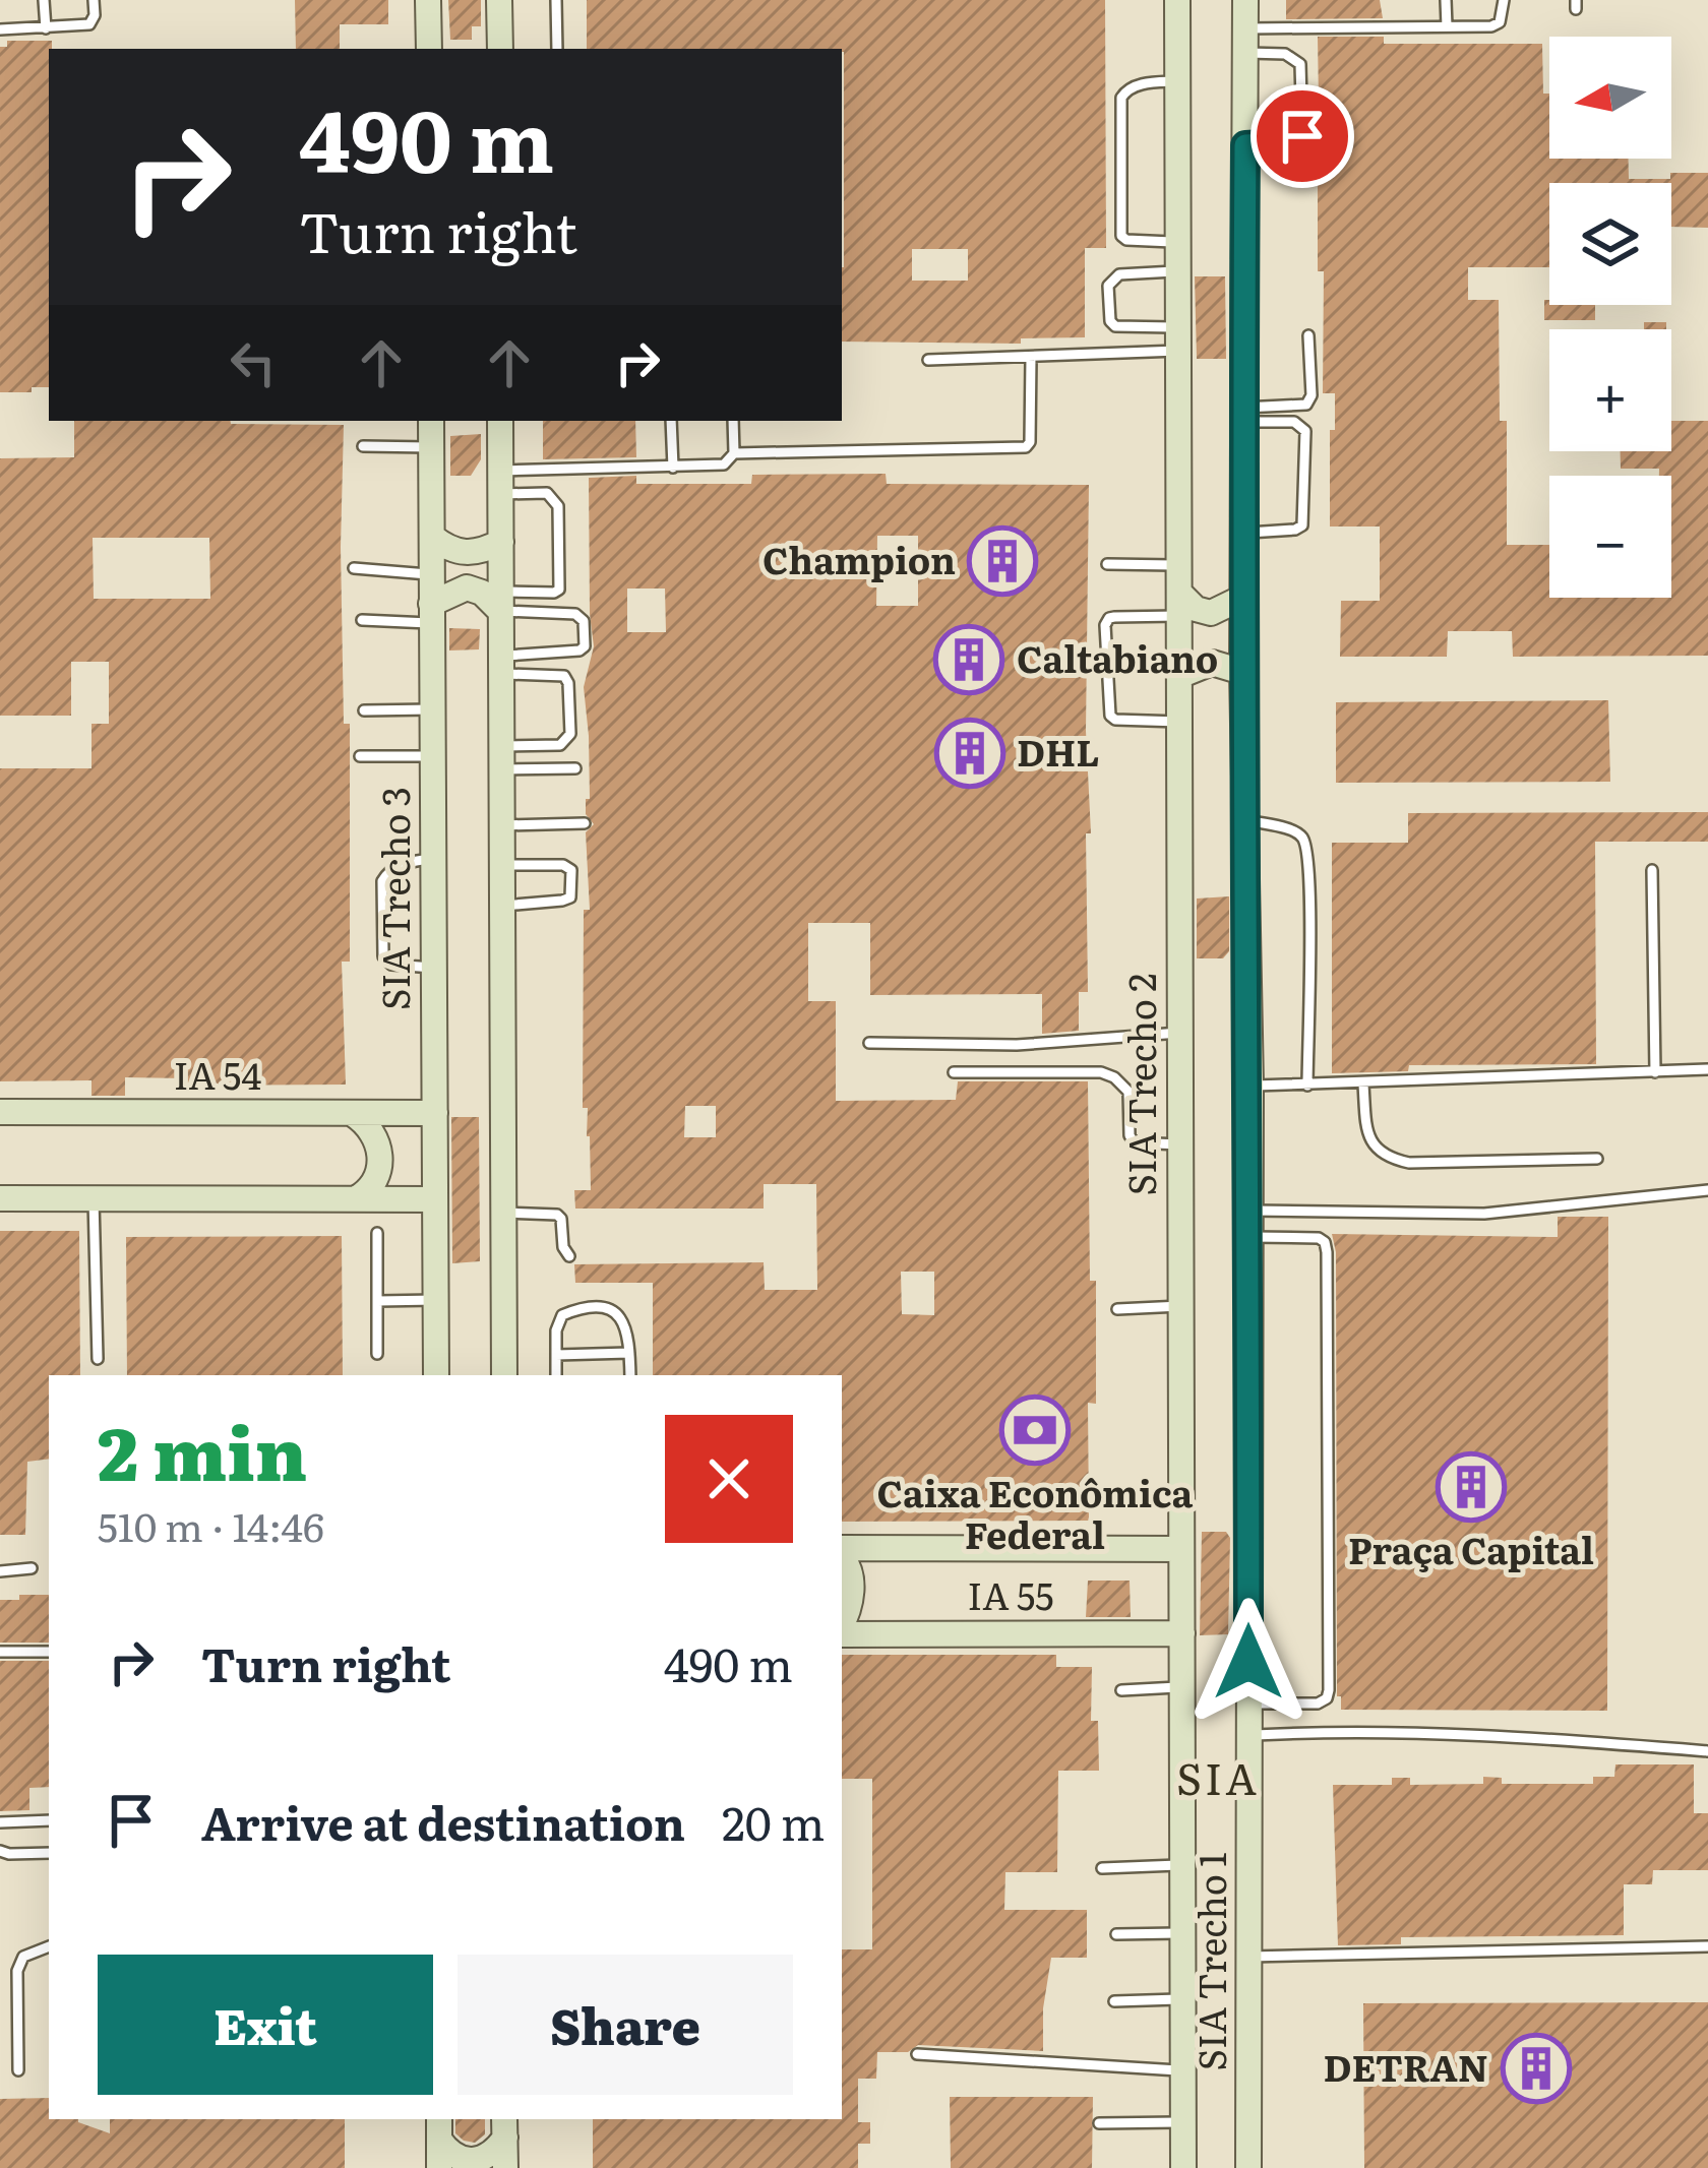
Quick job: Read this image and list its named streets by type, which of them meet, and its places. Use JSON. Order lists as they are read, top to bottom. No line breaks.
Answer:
{"streets":{"main road":["SIA Trecho 3","IA 54","SIA Trecho 2","IA 55","SIA Trecho 1"]},"crossings":[["SIA Trecho 3","IA 54"],["SIA Trecho 2","IA 55"]],"districts":["SIA"],"places":{"building":["Champion","Caltabiano","DHL","Praça Capital","DETRAN"],"bank":["Caixa Econômica Federal"]},"north":"left","page":{"map_buttons":["+","−"],"turn":["490 m","Turn right"],"heading":["2 min","510 m · 14:46"],"list":[{"name":"Turn right","value":"490 m"},{"name":"Arrive at destination","value":"20 m"}],"buttons":["Exit","Share"]}}
